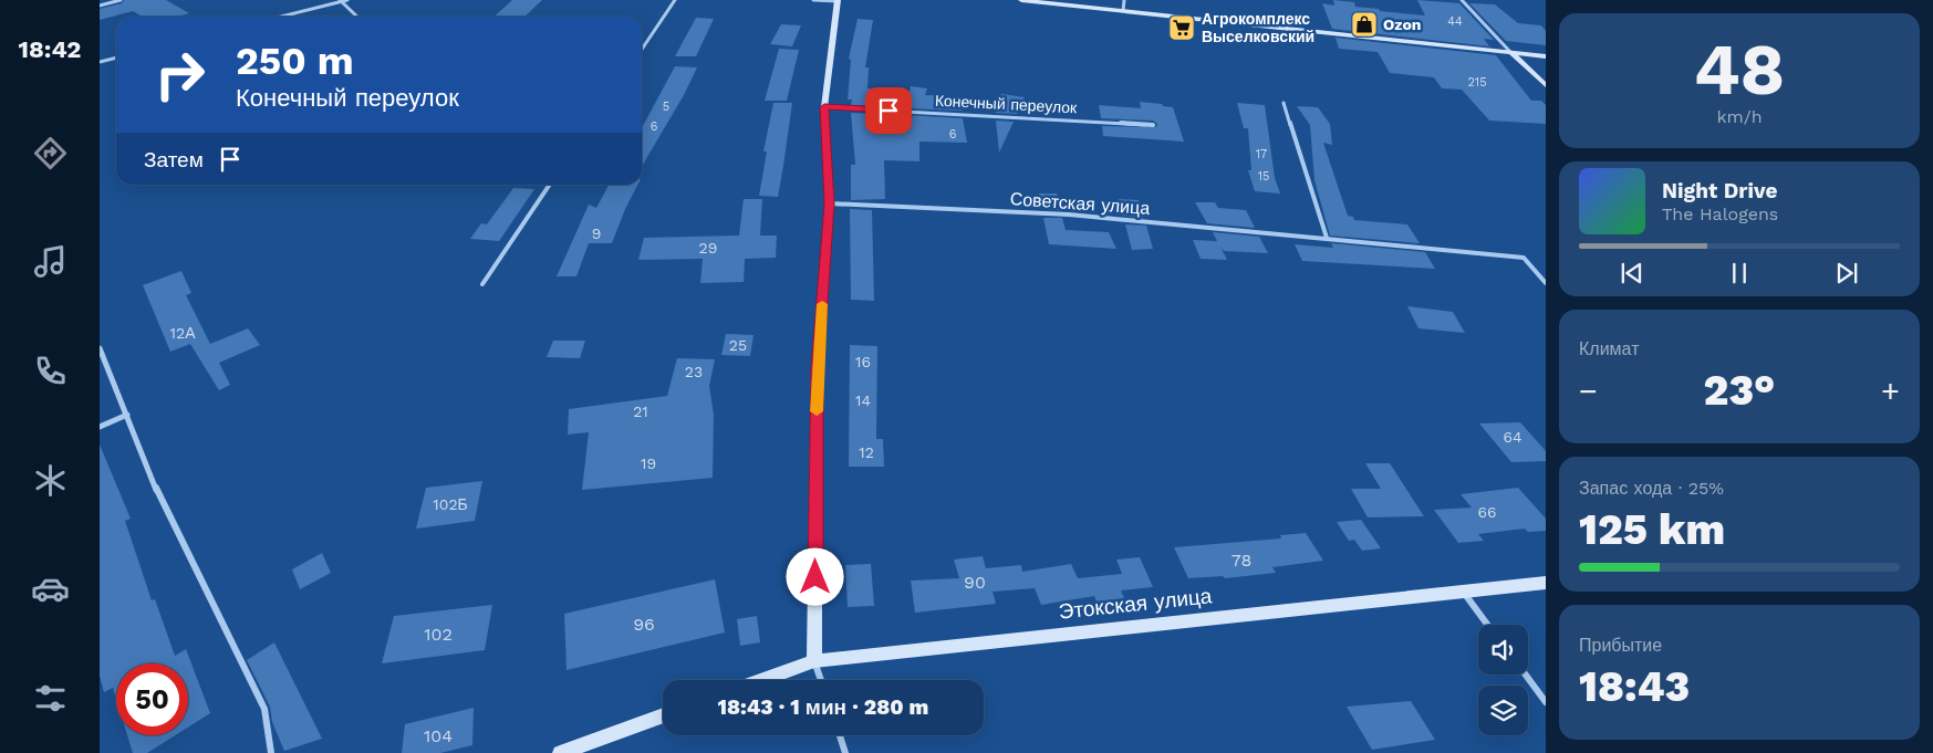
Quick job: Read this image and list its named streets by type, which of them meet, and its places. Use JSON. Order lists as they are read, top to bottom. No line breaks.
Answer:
{"streets":{"main road":["Этокская улица"],"street":["Конечный переулок","Советская улица"]},"places":{"shop":["Ozon"],"supermarket":["Агрокомплекс Выселковский"]},"house_numbers":["44","215","5","6","6","17","15","9","29","12А","25","16","23","14","21","64","12","19","102Б","66","78","90","96","102","104"],"page":{"tabs":"18:42","tile":[["48","km/h"],"Климат",["Запас хода · 25%","125 km"],["Прибытие","18:43"]],"turn":["250 m","Конечный переулок"],"then":"Затем","song":["Night Drive","The Halogens"],"heat":["−","23°","+"],"limit":"50","trip":"18:43 · 1 мин · 280 m"}}
